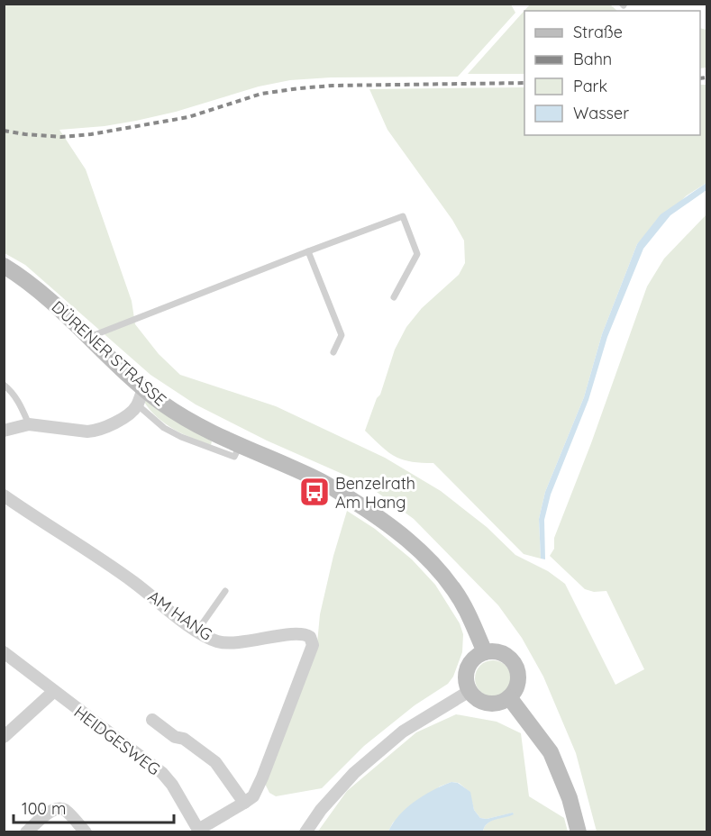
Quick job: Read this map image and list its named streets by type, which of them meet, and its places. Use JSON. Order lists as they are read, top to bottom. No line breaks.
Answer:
{"streets":{"main road":["DÜRENER STRASSE"],"street":["AM HANG","HEIDGESWEG"]},"crossings":[["AM HANG","HEIDGESWEG"]],"places":{"bus stop":["Benzelrath Am Hang"]},"legend":["Straße","Bahn","Park","Wasser"],"scale_bar":"100 m"}
